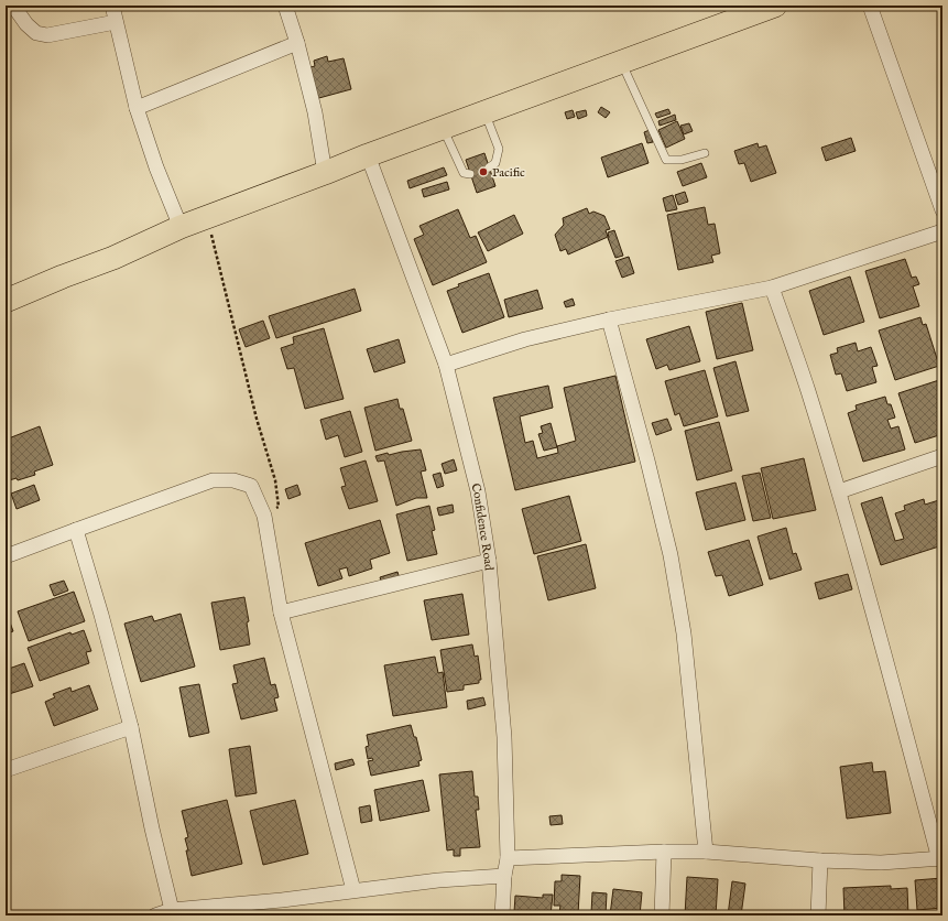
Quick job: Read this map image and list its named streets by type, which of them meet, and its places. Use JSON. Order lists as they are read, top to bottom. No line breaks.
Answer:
{"streets":{"street":["Confidence Road"]},"places":["Pacific"]}
